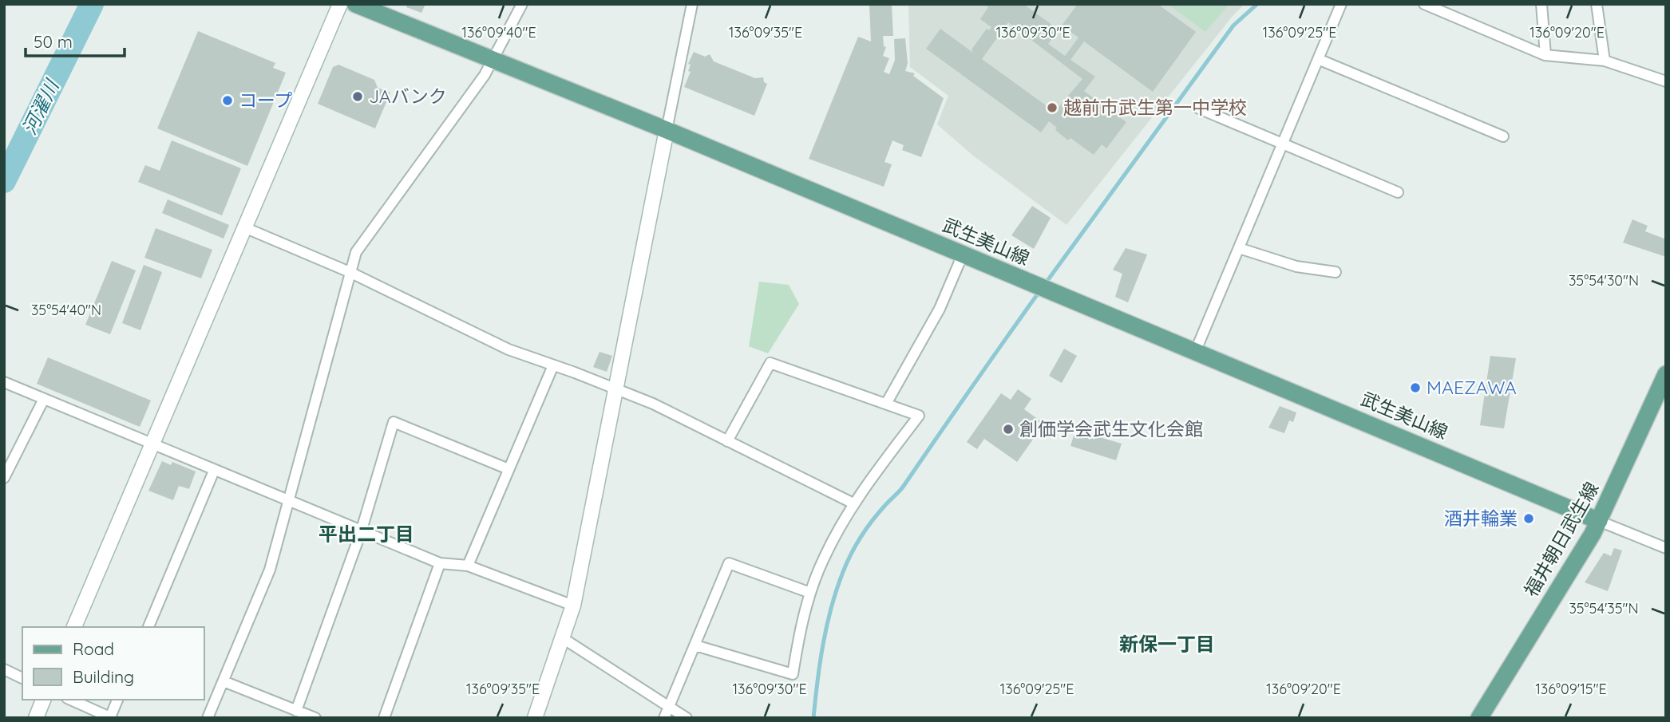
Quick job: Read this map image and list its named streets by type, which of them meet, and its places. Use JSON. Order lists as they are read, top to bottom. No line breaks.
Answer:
{"streets":{"main road":["武生美山線","福井朝日武生線"]},"crossings":[["武生美山線","福井朝日武生線"]],"districts":["平出二丁目","新保一丁目"],"water":["河濯川"],"places":["JAバンク","コープ","越前市武生第一中学校","MAEZAWA","創価学会武生文化会館","酒井輪業"],"legend":["Road","Building"],"scale_bar":"50 m","coordinates":["136°09'40\"E","136°09'30\"E","136°09'25\"E","136°09'20\"E","136°09'35\"E","35°54'30\"N","35°54'40\"N","35°54'35\"N","136°09'15\"E"]}
